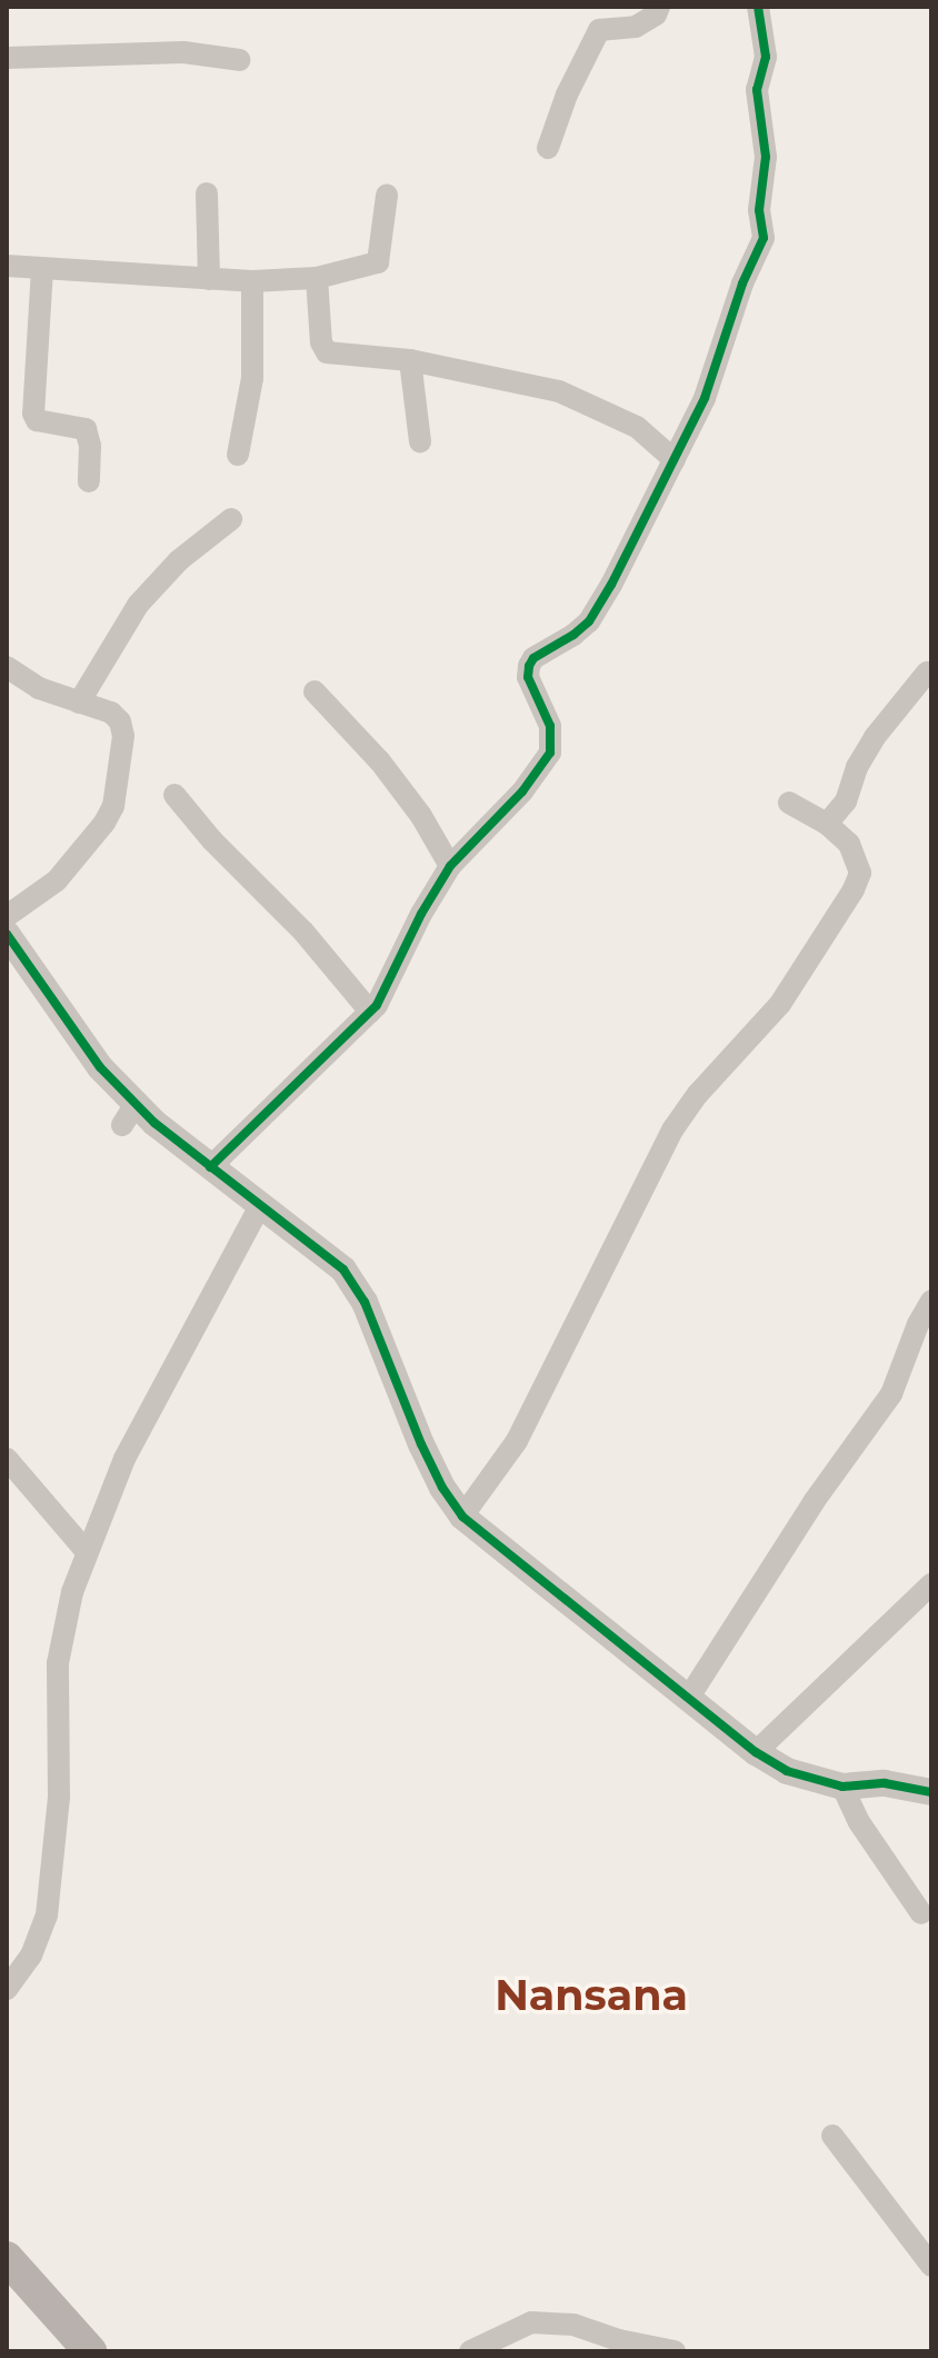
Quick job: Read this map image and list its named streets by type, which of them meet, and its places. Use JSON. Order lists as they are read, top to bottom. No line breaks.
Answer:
{"districts":["Nansana"]}
